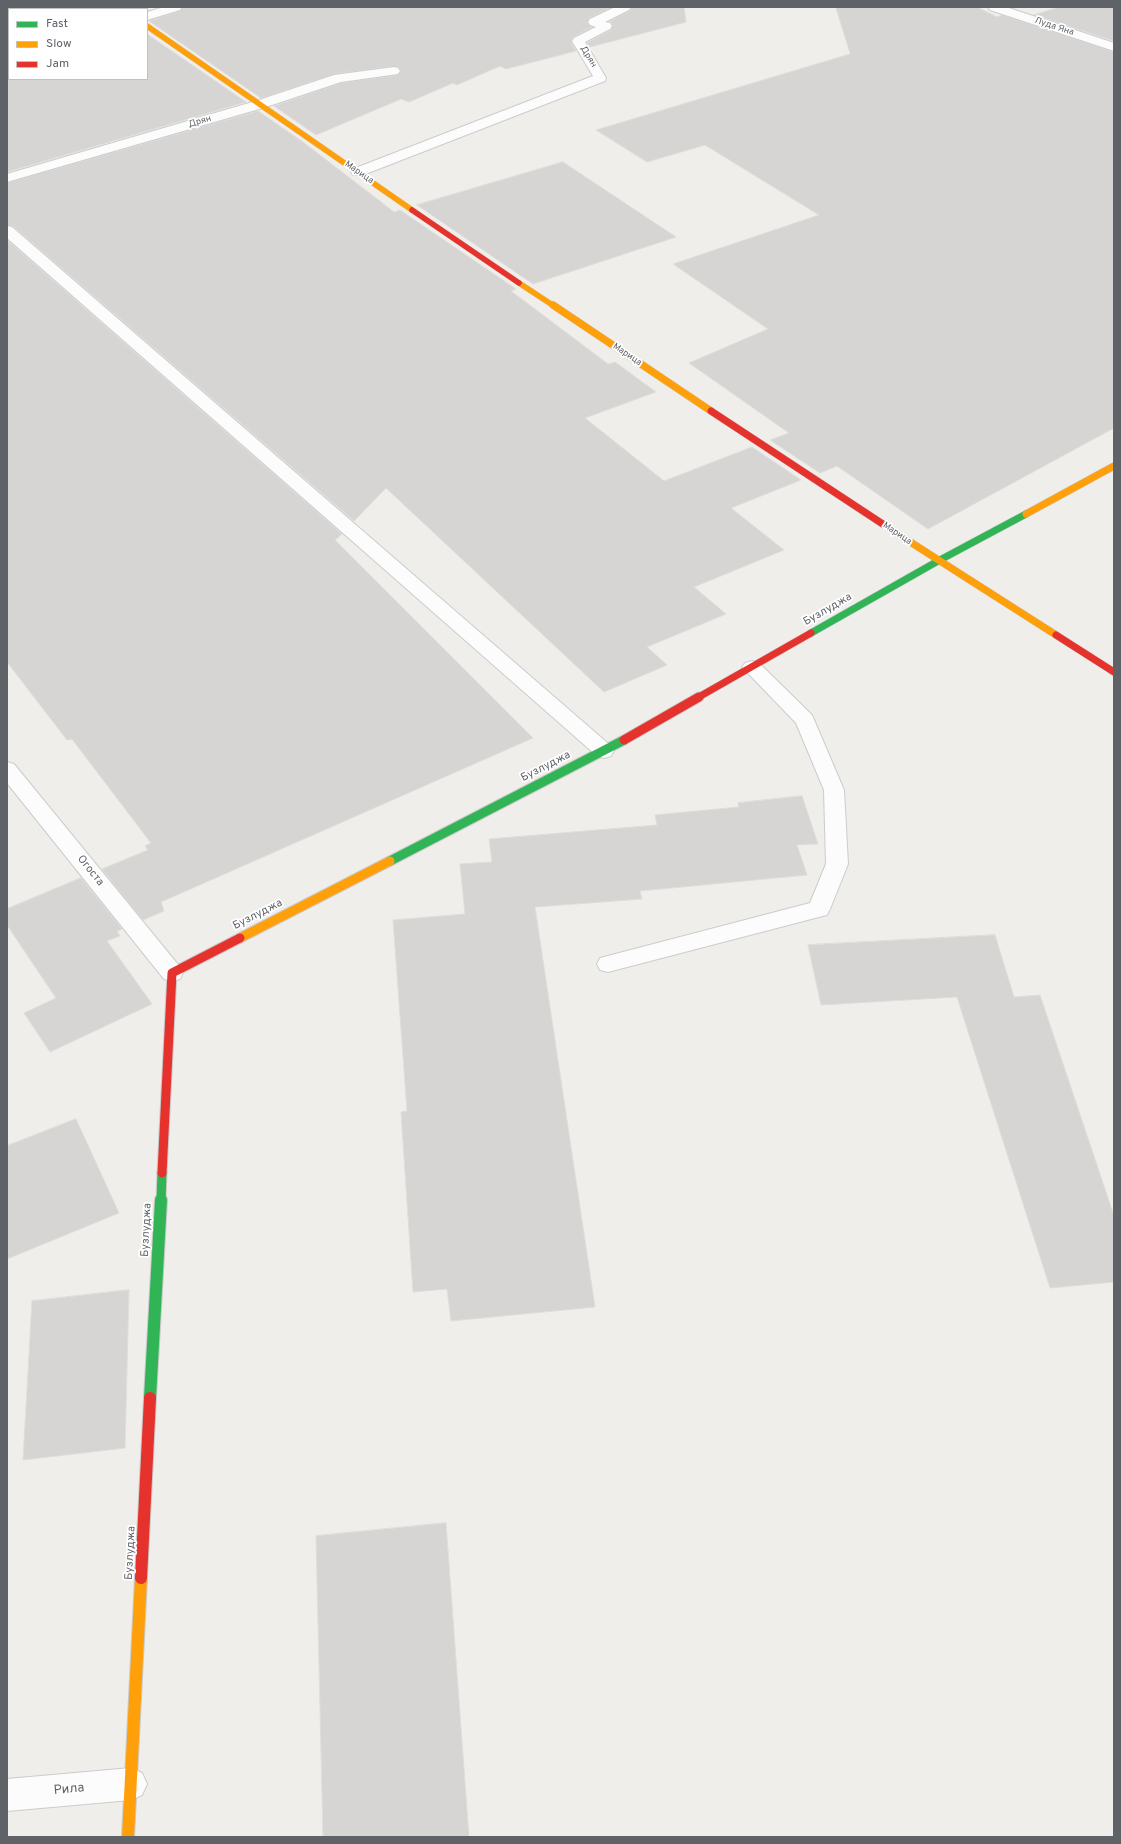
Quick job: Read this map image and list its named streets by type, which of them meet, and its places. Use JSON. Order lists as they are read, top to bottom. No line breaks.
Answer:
{"streets":{"street":["Луда Яна","Дрян","Марица","Бузлуджа","Огоста","Рила"]},"crossings":[["Дрян","Марица"],["Марица","Бузлуджа"],["Бузлуджа","Огоста"],["Бузлуджа","Рила"]],"legend":["Fast","Slow","Jam"]}
